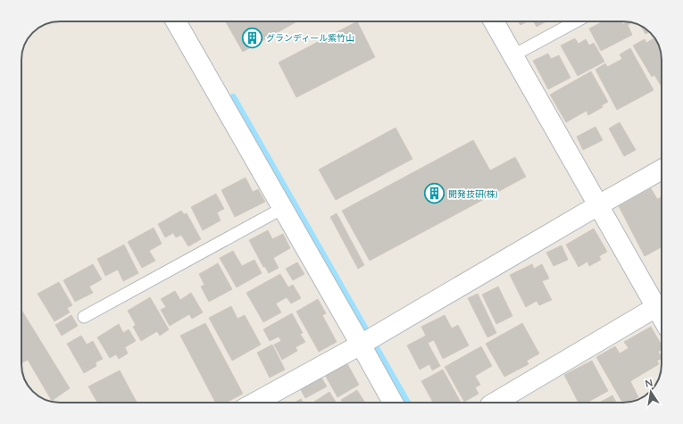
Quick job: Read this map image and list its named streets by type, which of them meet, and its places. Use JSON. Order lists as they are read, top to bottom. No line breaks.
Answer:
{"places":{"building":["グランディール紫竹山","開発技研(株)"]},"north":"top"}
